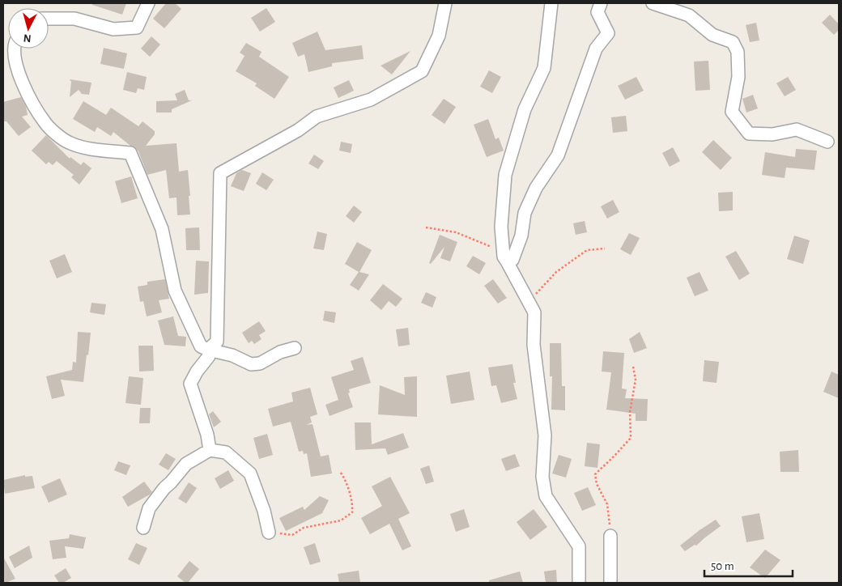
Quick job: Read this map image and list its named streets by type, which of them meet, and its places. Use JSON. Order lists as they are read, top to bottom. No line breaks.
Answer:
{"scale_bar":"50 m","north":"bottom"}
